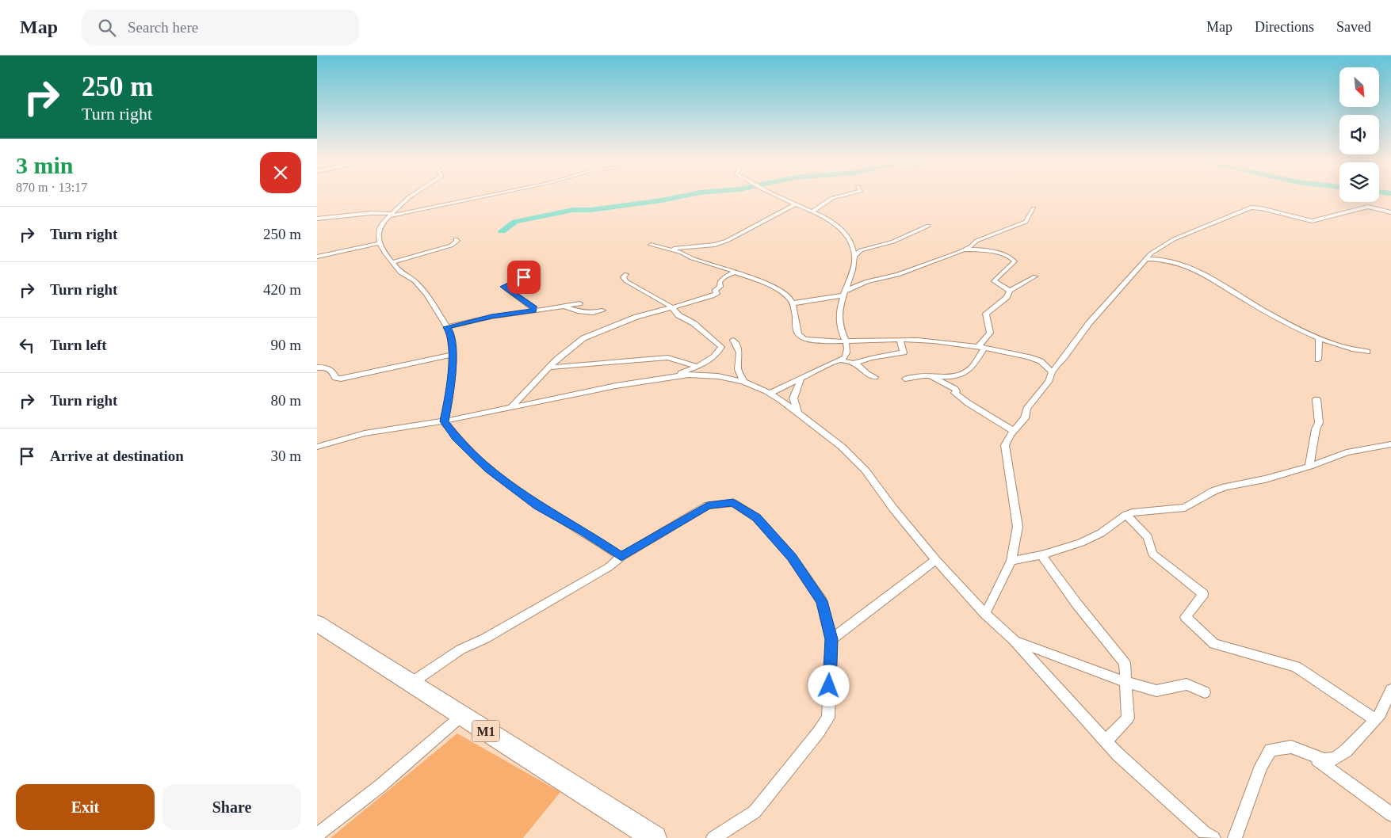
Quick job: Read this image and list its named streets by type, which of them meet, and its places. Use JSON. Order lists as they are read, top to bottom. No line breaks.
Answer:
{"streets":{"highway":["M1"]},"north":"bottom right","page":{"header":"Map","search":"Search here","nav":["Map","Directions","Saved"],"turn":["250 m","Turn right"],"heading":["3 min","870 m · 13:17"],"list":[{"name":"Turn right","value":"250 m"},{"name":"Turn right","value":"420 m"},{"name":"Turn left","value":"90 m"},{"name":"Turn right","value":"80 m"},{"name":"Arrive at destination","value":"30 m"}],"buttons":["Exit","Share"]}}
